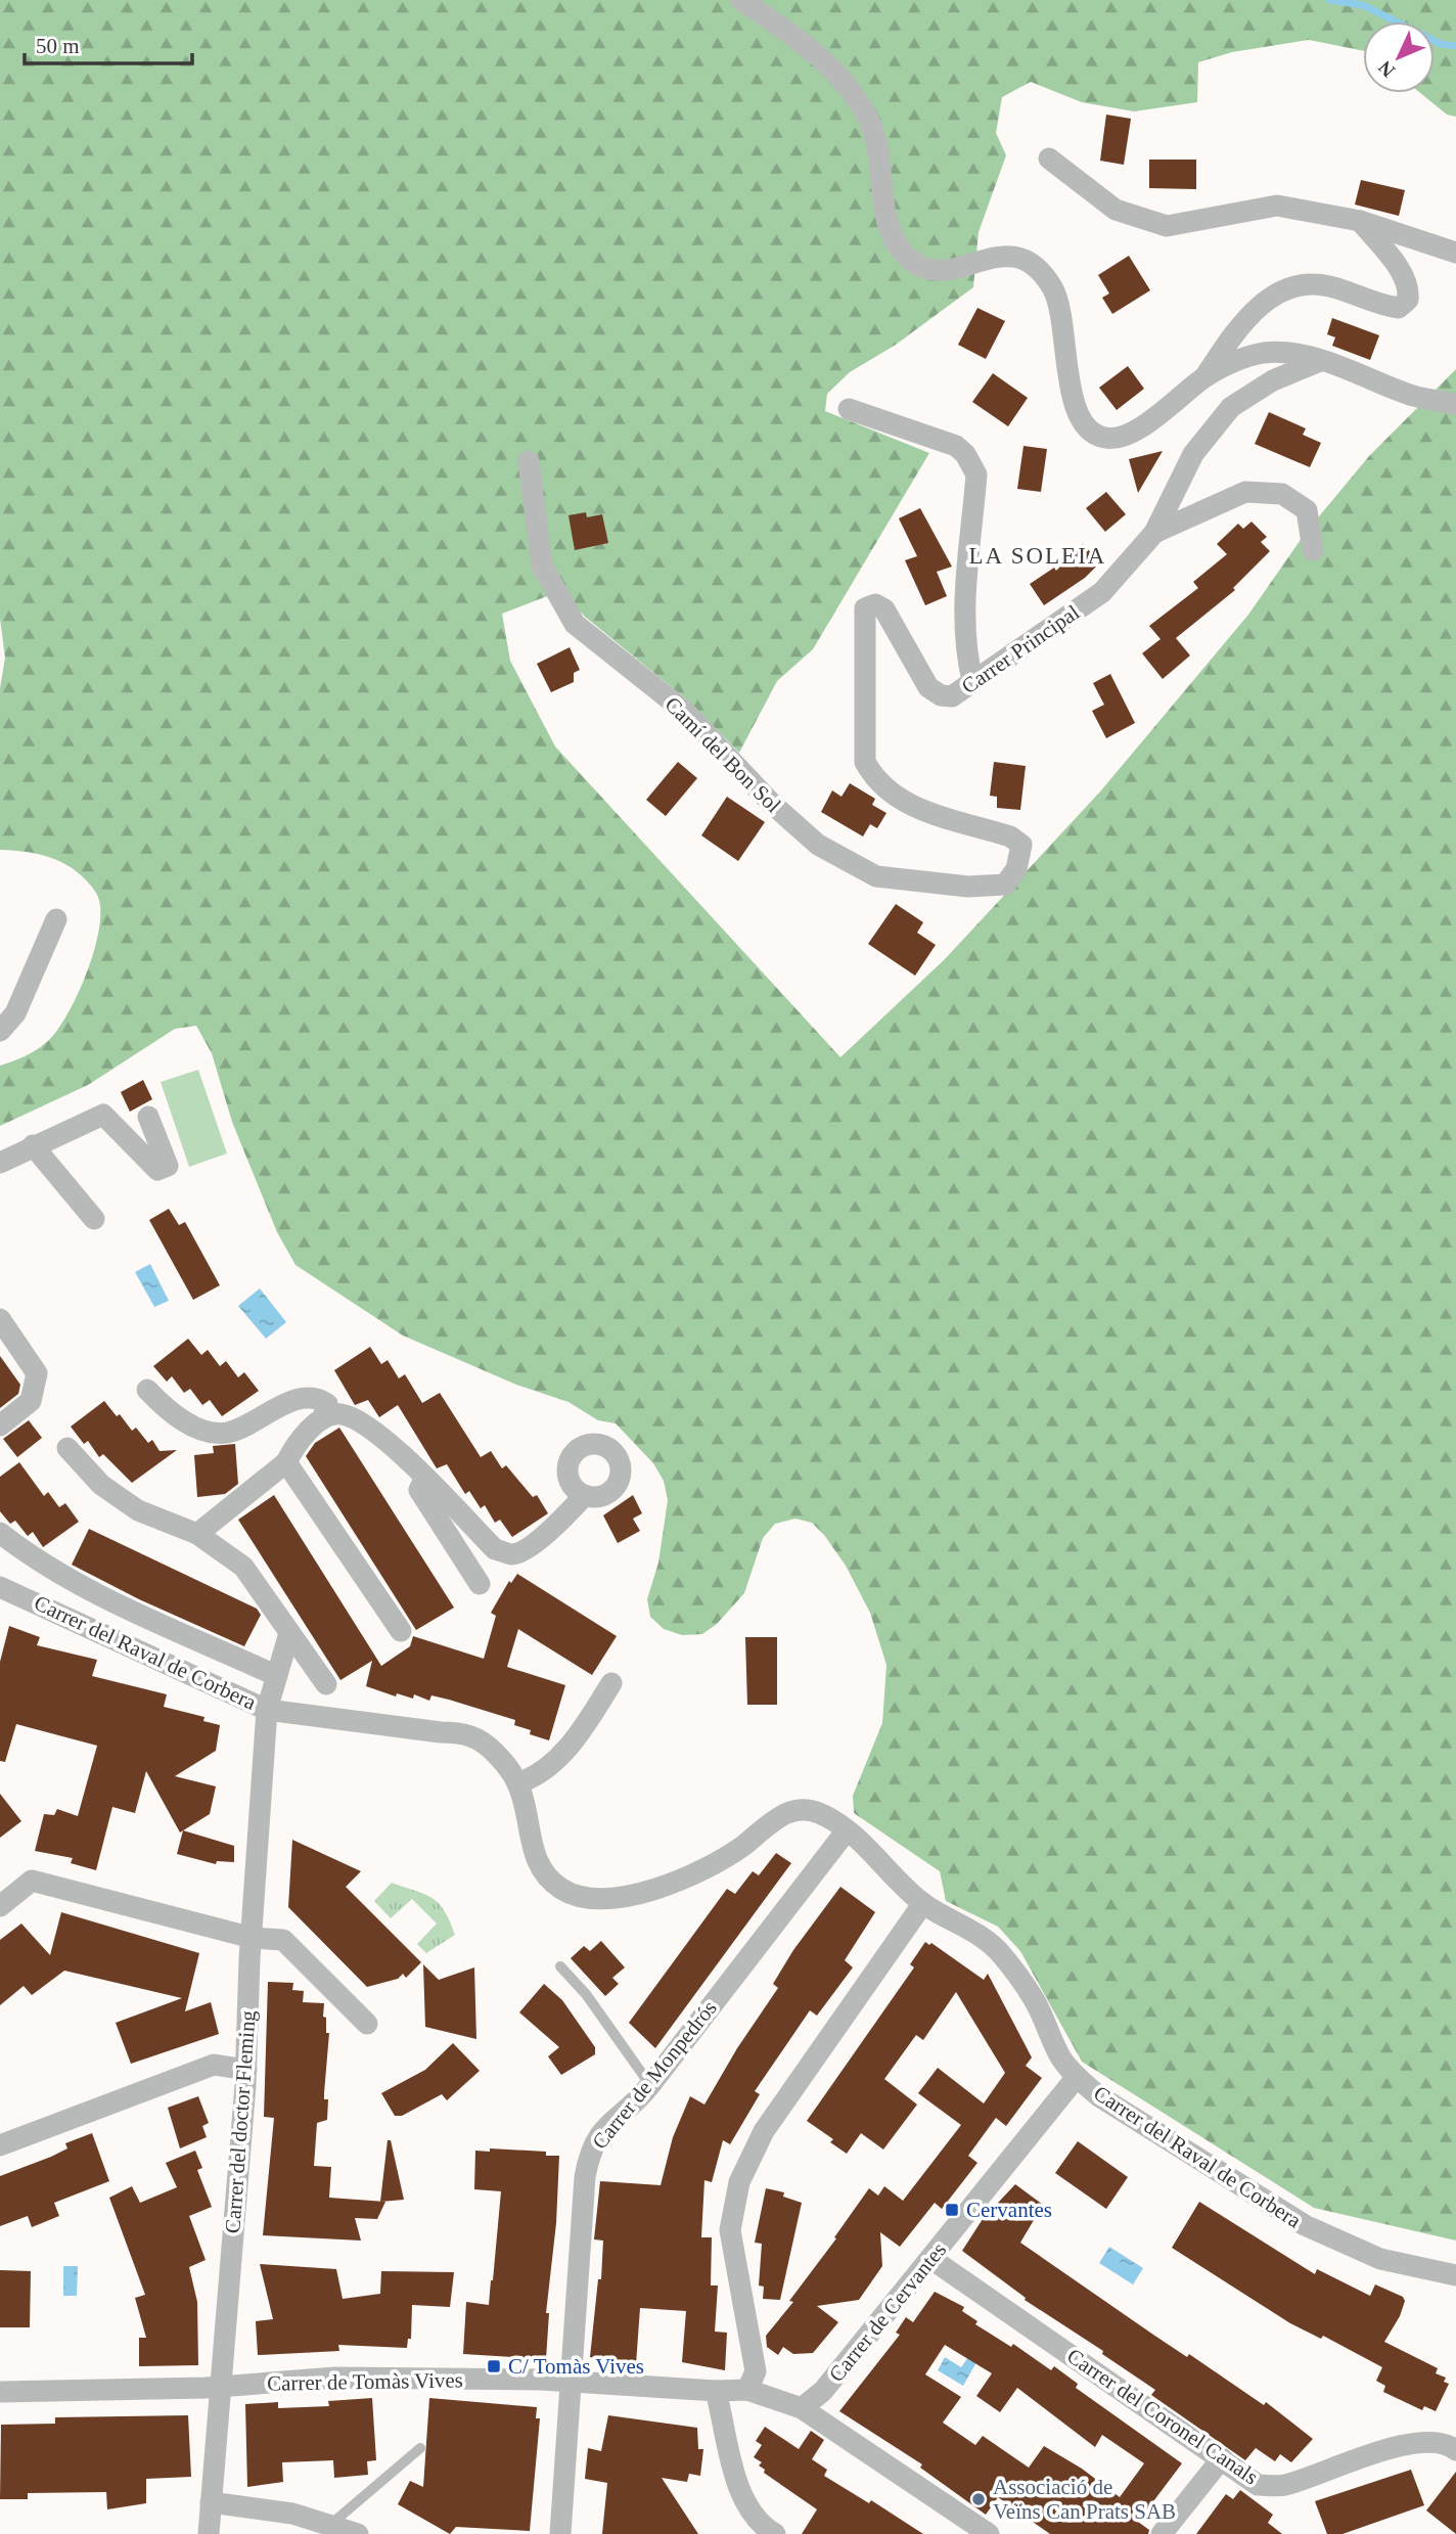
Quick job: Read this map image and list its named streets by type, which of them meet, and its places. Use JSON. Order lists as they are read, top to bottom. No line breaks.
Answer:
{"streets":{"street":["Carrer Principal","Camí del Bon Sol","Carrer del Raval de Corbera","Carrer de Monpedrós","Carrer del doctor Fleming","Carrer de Cervantes","Carrer de Tomàs Vives","Carrer del Coronel Canals"]},"crossings":[["Carrer Principal","Camí del Bon Sol"],["Carrer del Raval de Corbera","Carrer de Monpedrós"],["Carrer del Raval de Corbera","Carrer del doctor Fleming"],["Carrer del Raval de Corbera","Carrer de Cervantes"],["Carrer de Monpedrós","Carrer de Tomàs Vives"],["Carrer del doctor Fleming","Carrer de Tomàs Vives"],["Carrer de Cervantes","Carrer de Tomàs Vives"],["Carrer de Cervantes","Carrer del Coronel Canals"]],"districts":["LA SOLEIA"],"places":{"transit":["Cervantes","C/ Tomàs Vives"],"other":["Associació de Veïns Can Prats SAB"]},"scale_bar":"50 m","north":"bottom left"}
